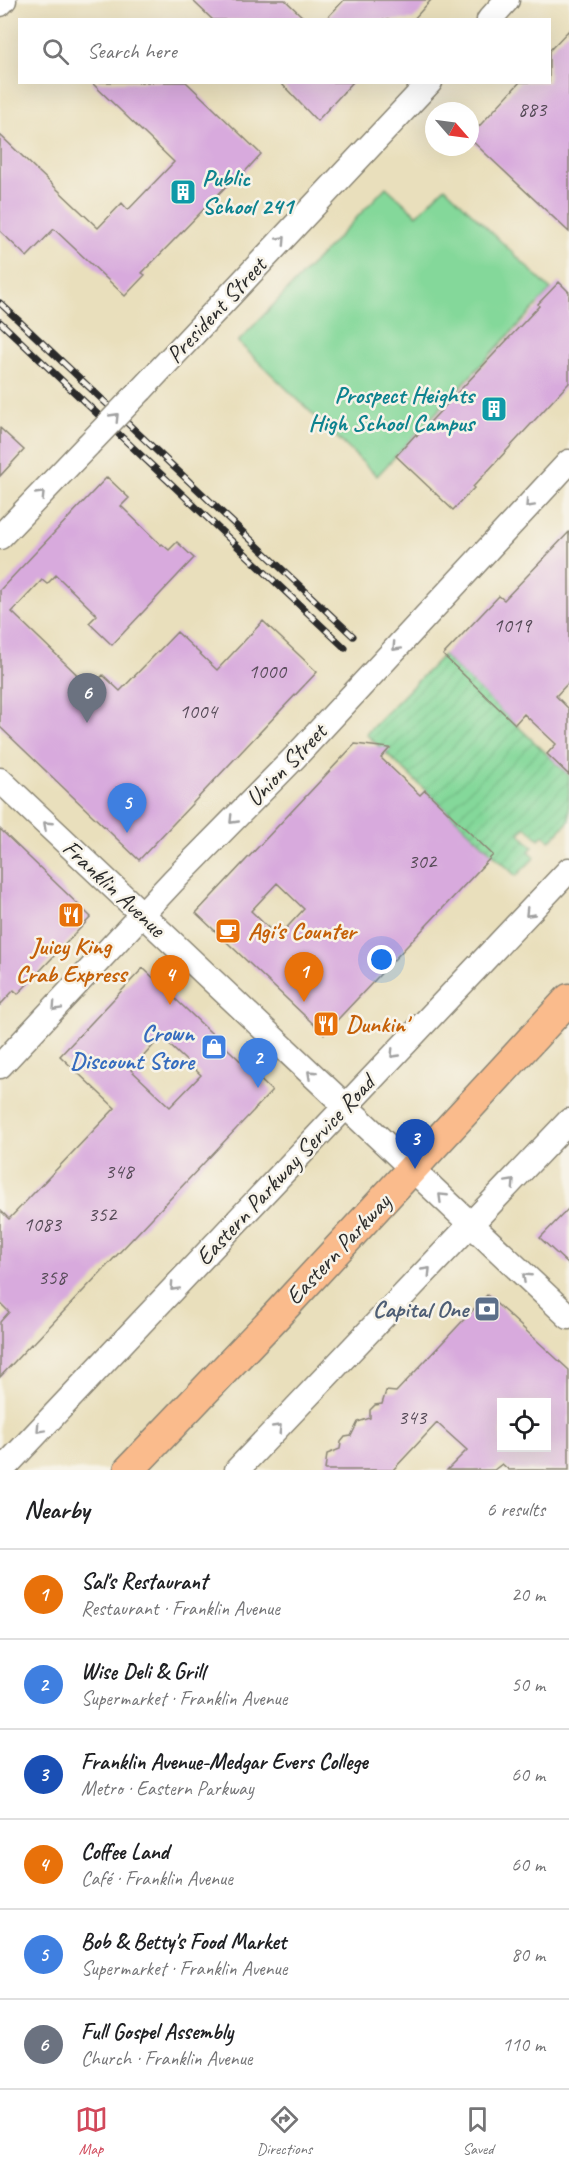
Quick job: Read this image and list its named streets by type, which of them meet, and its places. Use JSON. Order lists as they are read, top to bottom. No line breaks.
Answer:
{"streets":{"main road":["Eastern Parkway"],"street":["President Street","Union Street","Franklin Avenue","Eastern Parkway Service Road"]},"crossings":[["Union Street","Franklin Avenue"],["Franklin Avenue","Eastern Parkway Service Road"],["Franklin Avenue","Eastern Parkway"]],"one_way":["President Street","Union Street","Franklin Avenue"],"places":{"building":["Public School 241","Prospect Heights High School Campus"],"restaurant":["Juicy King Crab Express","Dunkin'"],"cafe":["Agi's Counter"],"shop":["Crown Discount Store"],"bank":["Capital One"]},"house_numbers":["883","1019","1000","1004","302","348","352","1083","358","343"],"north":"bottom right","page":{"search":"Search here","pins":["6","5","1","4","2","3"],"heading":["Nearby","6 results"],"list":[{"mark":"1","name":"Sal's Restaurant","note":"Restaurant · Franklin Avenue","value":"20 m"},{"mark":"2","name":"Wise Deli & Grill","note":"Supermarket · Franklin Avenue","value":"50 m"},{"mark":"3","name":"Franklin Avenue-Medgar Evers College","note":"Metro · Eastern Parkway","value":"60 m"},{"mark":"4","name":"Coffee Land","note":"Café · Franklin Avenue","value":"60 m"},{"mark":"5","name":"Bob & Betty's Food Market","note":"Supermarket · Franklin Avenue","value":"80 m"},{"mark":"6","name":"Full Gospel Assembly","note":"Church · Franklin Avenue","value":"110 m"}],"nav":["Map","Directions","Saved"]}}
